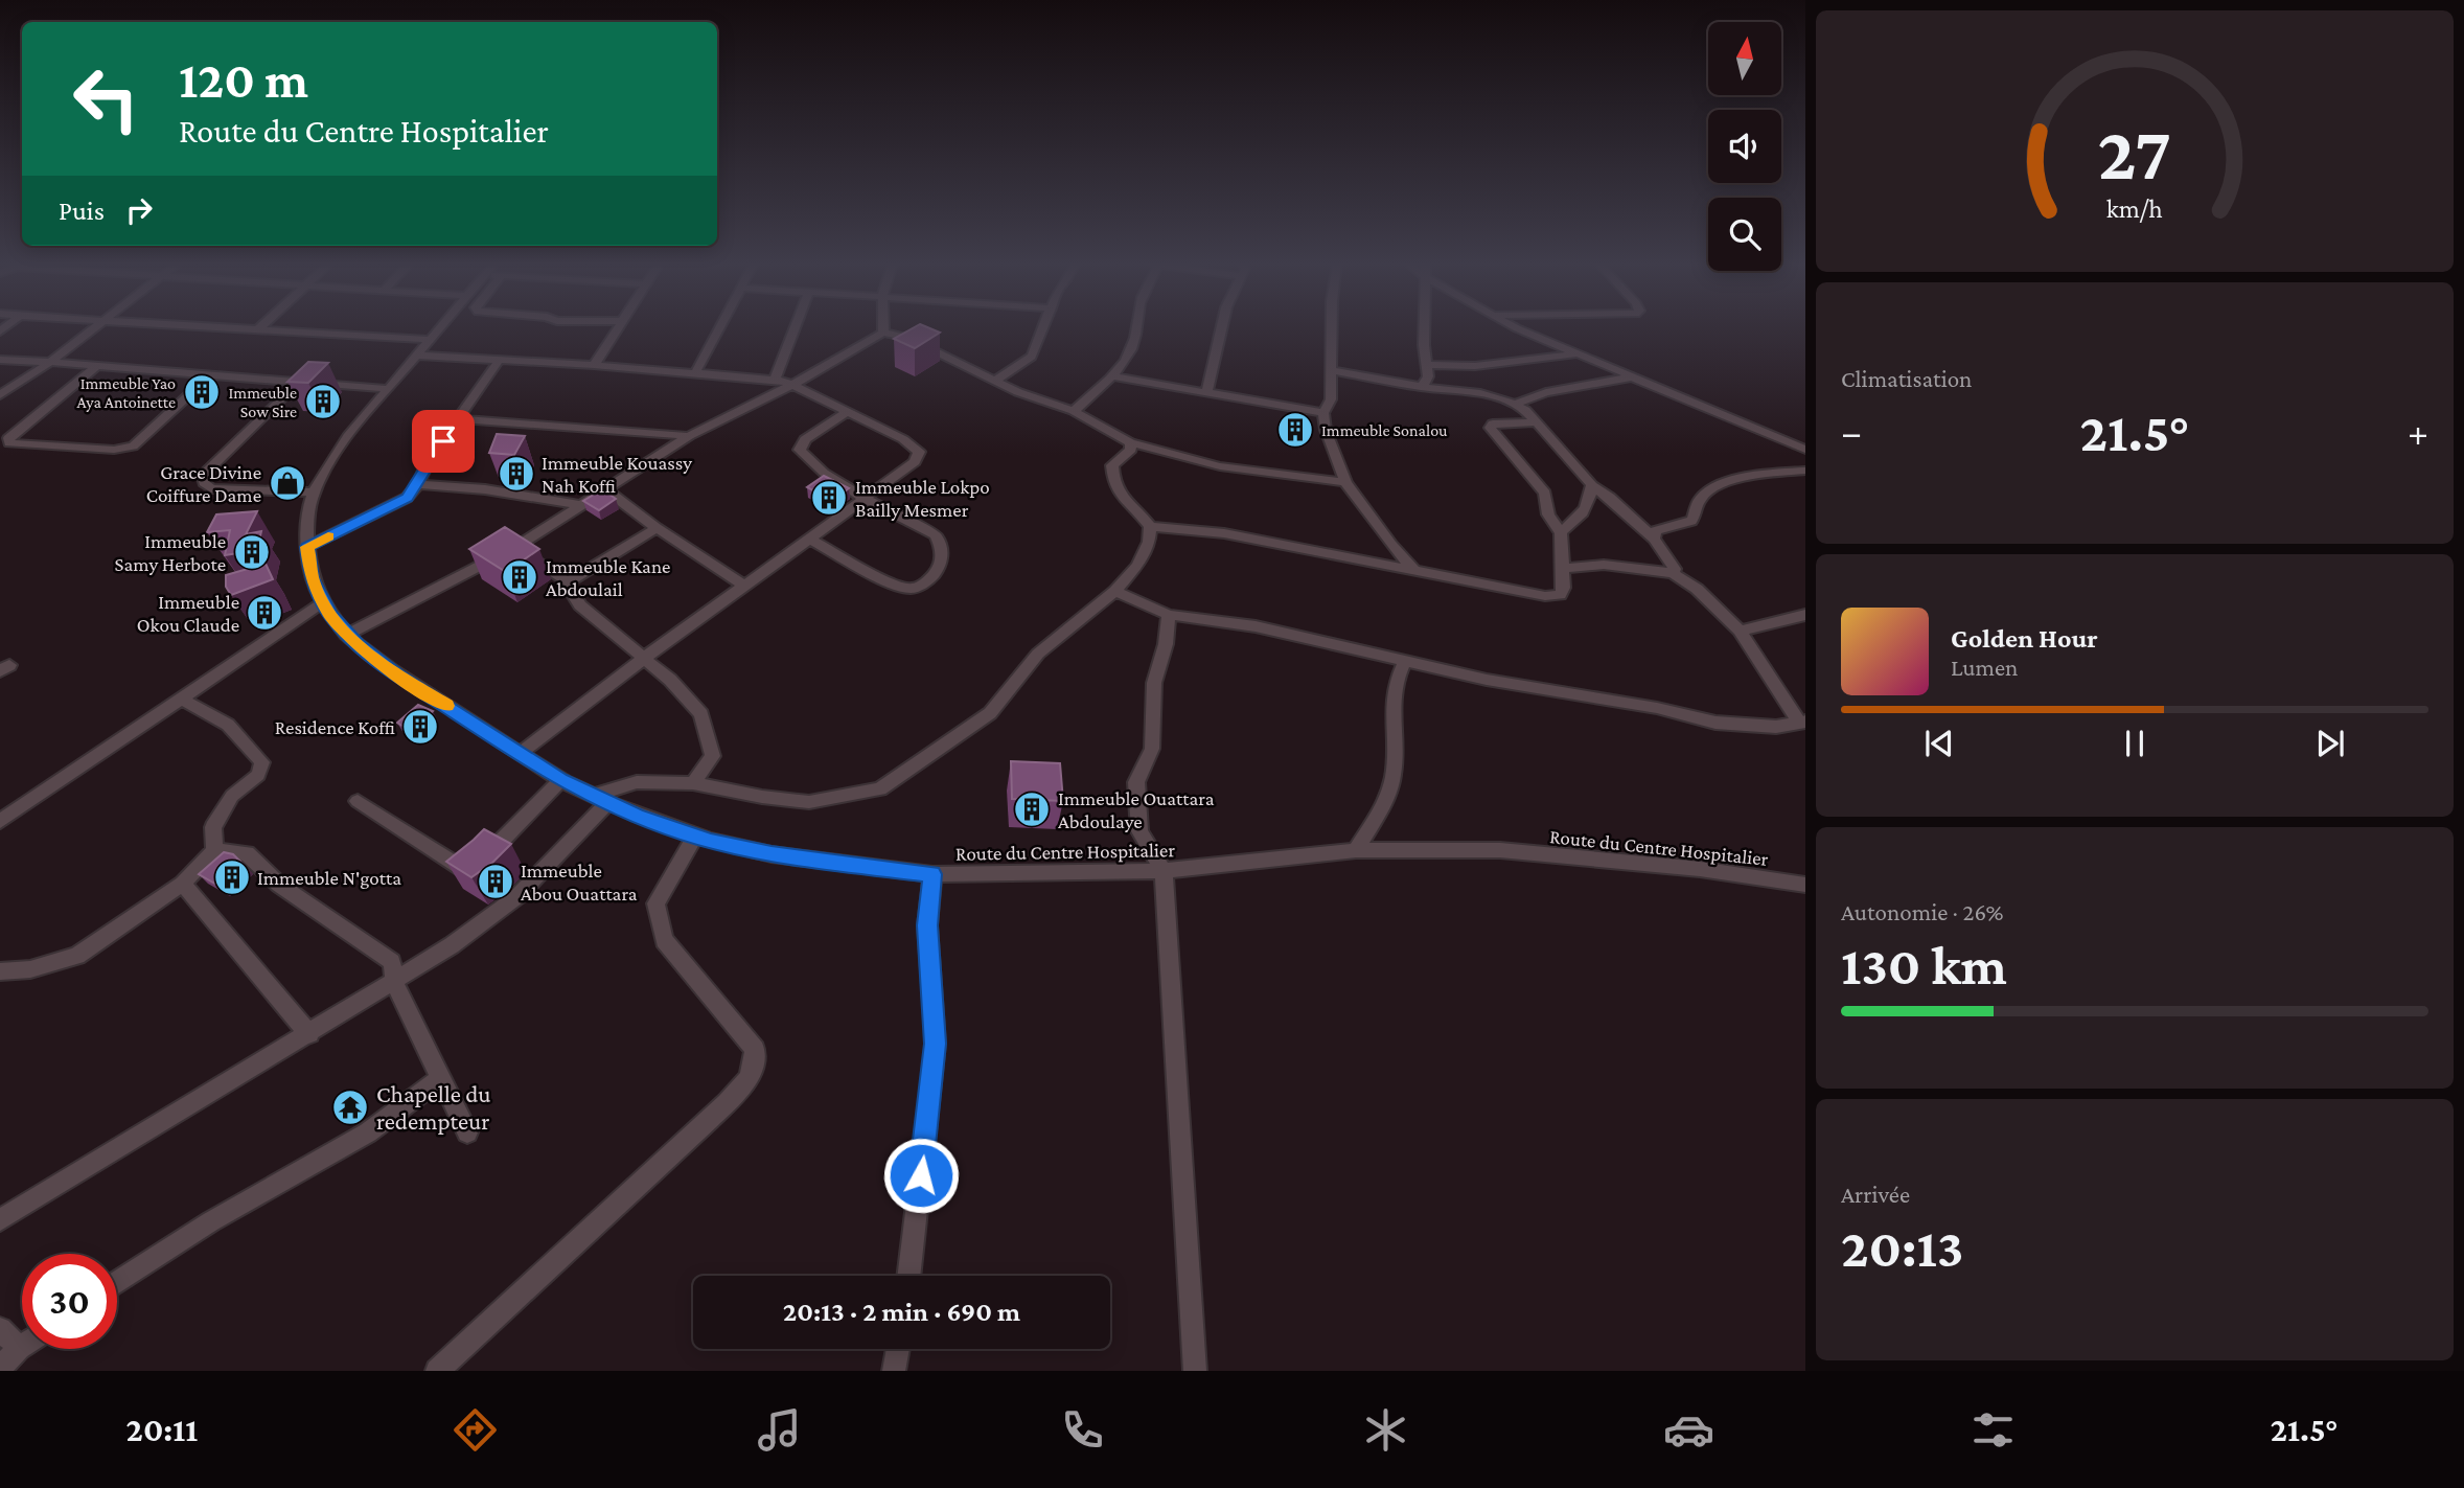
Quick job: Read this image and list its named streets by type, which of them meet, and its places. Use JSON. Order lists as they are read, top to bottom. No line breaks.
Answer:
{"streets":{"street":["Route du Centre Hospitalier"]},"places":{"building":["Immeuble Yao Aya Antoinette","Immeuble Sow Sire","Immeuble Sonalou","Immeuble Kouassy Nah Koffi","Immeuble Lokpo Bailly Mesmer","Immeuble Samy Herbote","Immeuble Kane Abdoulail","Immeuble Okou Claude","Residence Koffi","Immeuble Ouattara Abdoulaye","Immeuble N'gotta","Immeuble Abou Ouattara"],"shop":["Grace Divine Coiffure Dame"],"temple":["Chapelle du redempteur"]},"north":"top","page":{"turn":["120 m","Route du Centre Hospitalier"],"then":"Puis","tile":["Climatisation",["Autonomie · 26%","130 km"],["Arrivée","20:13"]],"heat":["−","21.5°","+"],"song":["Golden Hour","Lumen"],"limit":"30","trip":"20:13 · 2 min · 690 m","tabs":["20:11","21.5°"],"gauge":["27","km/h"]}}
